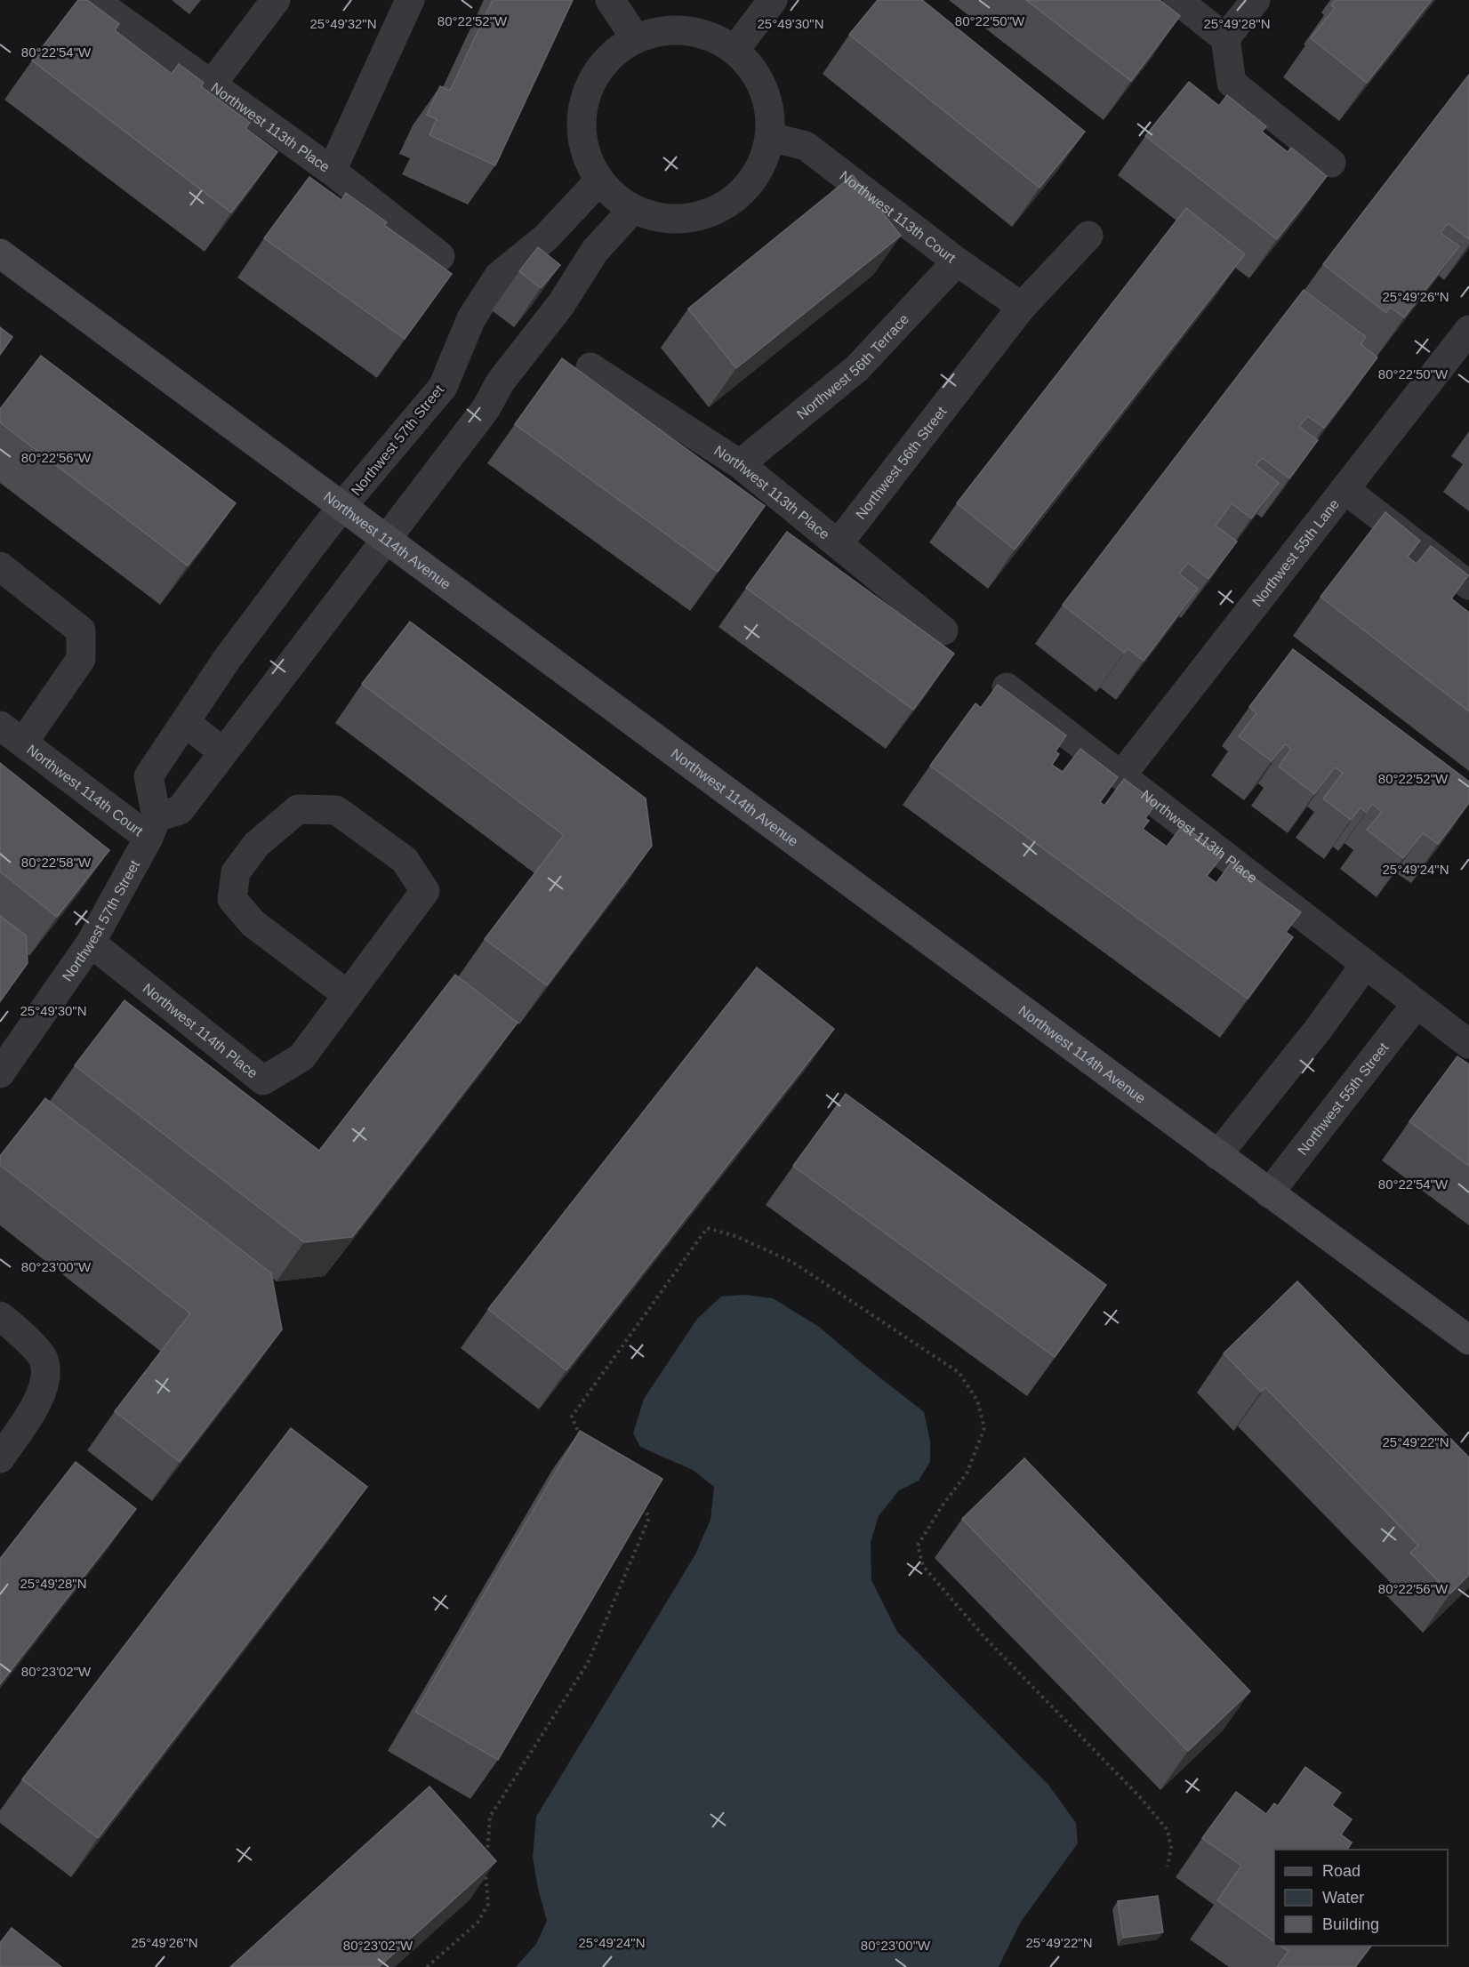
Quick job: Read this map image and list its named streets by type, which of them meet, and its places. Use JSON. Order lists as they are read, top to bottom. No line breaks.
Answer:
{"streets":{"street":["Northwest 113th Place","Northwest 113th Court","Northwest 56th Terrace","Northwest 57th Street","Northwest 56th Street","Northwest 114th Avenue","Northwest 55th Lane","Northwest 114th Court","Northwest 114th Place","Northwest 55th Street"]},"crossings":[["Northwest 113th Place","Northwest 56th Terrace"],["Northwest 113th Place","Northwest 56th Street"],["Northwest 113th Place","Northwest 55th Lane"],["Northwest 113th Place","Northwest 55th Street"],["Northwest 113th Court","Northwest 56th Terrace"],["Northwest 113th Court","Northwest 57th Street"],["Northwest 113th Court","Northwest 56th Street"],["Northwest 57th Street","Northwest 114th Avenue"],["Northwest 57th Street","Northwest 114th Court"],["Northwest 57th Street","Northwest 114th Place"],["Northwest 114th Avenue","Northwest 55th Street"]],"legend":["Road","Water","Building"],"coordinates":["80°22'52\"W","80°22'50\"W","25°49'32\"N","25°49'30\"N","25°49'28\"N","80°22'54\"W","25°49'26\"N","80°22'56\"W","80°22'58\"W","25°49'24\"N","80°23'00\"W","25°49'22\"N","80°23'02\"W"]}
